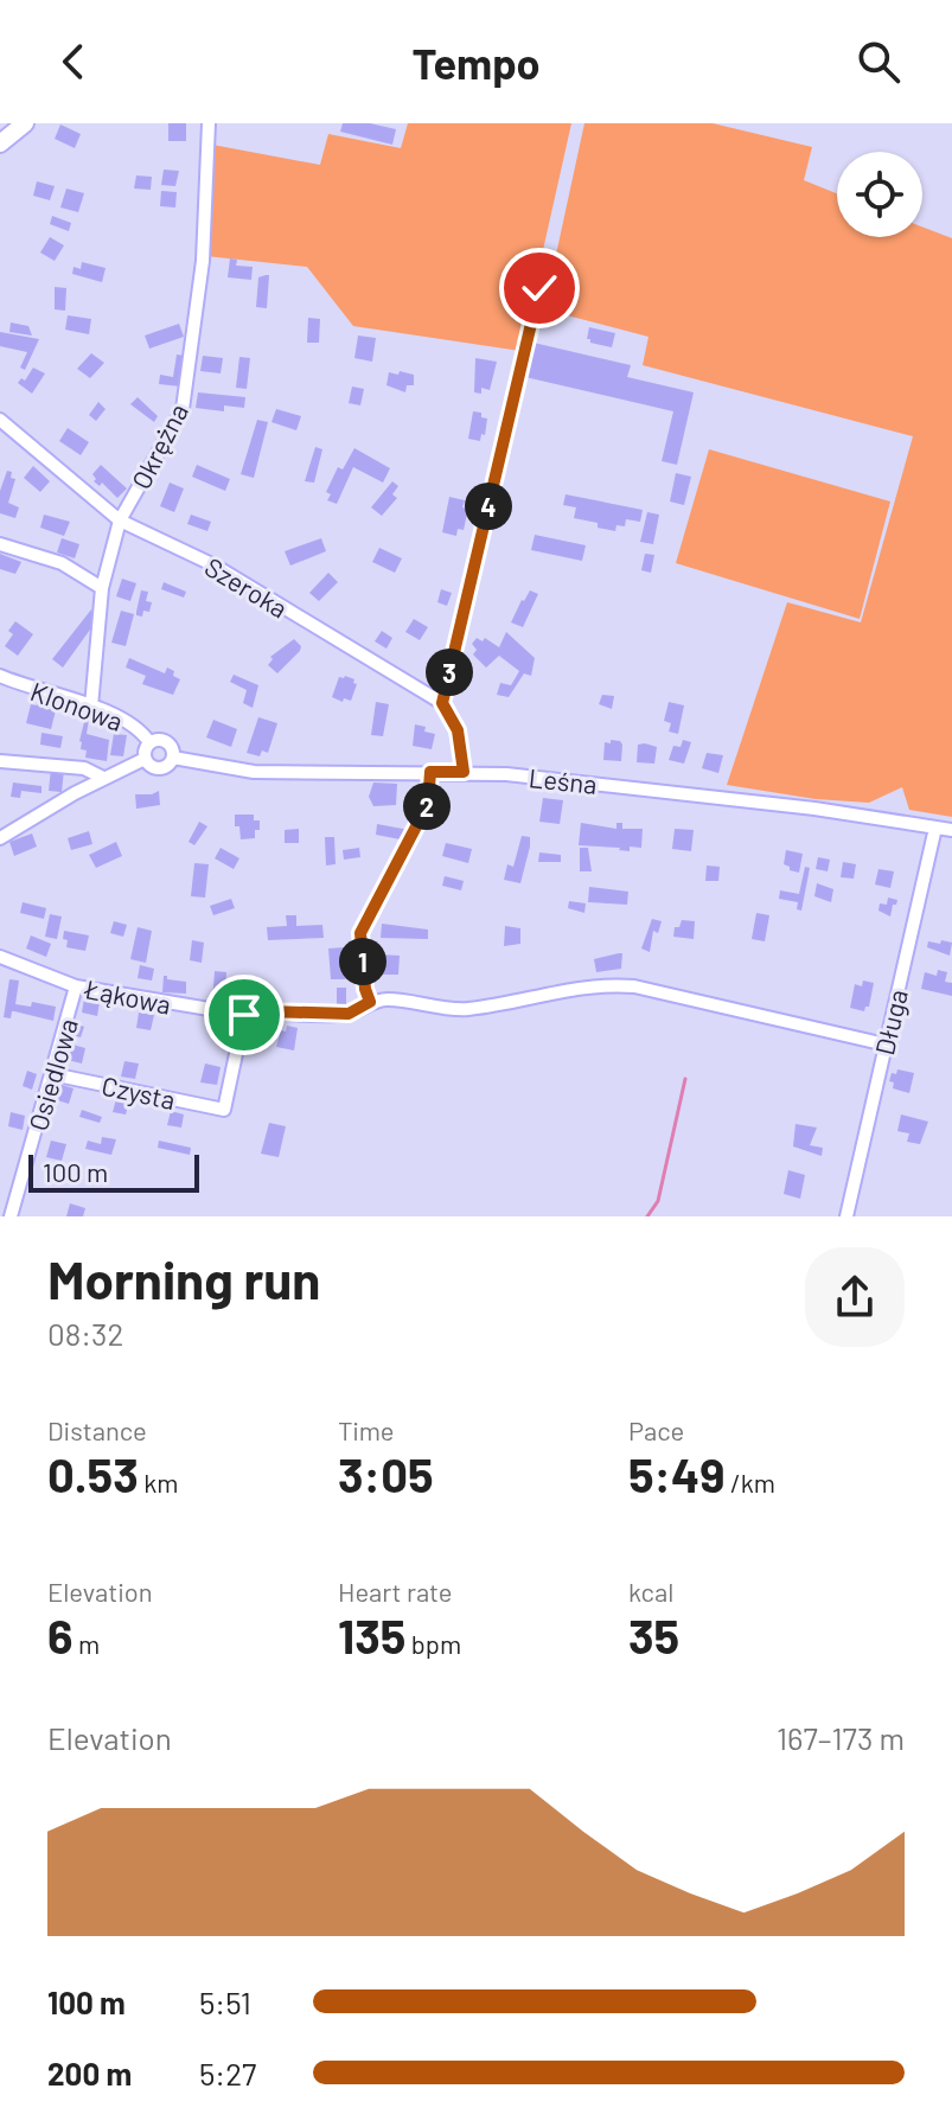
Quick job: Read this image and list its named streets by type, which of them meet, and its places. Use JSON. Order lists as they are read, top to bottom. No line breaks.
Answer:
{"streets":{"street":["Okrężna","Szeroka","Klonowa","Leśna","Łąkowa","Długa","Osiedlowa","Czysta"]},"crossings":[["Okrężna","Szeroka"],["Okrężna","Klonowa"],["Klonowa","Leśna"],["Leśna","Długa"],["Łąkowa","Długa"],["Łąkowa","Osiedlowa"],["Łąkowa","Czysta"],["Osiedlowa","Czysta"]],"scale_bar":"100 m","page":{"header":"Tempo","pins":["4","3","2","1"],"scale":"100 m","heading":["Morning run","08:32"],"stats":[["Distance","0.53 km"],["Time","3:05"],["Pace","5:49 /km"],["Elevation","6 m"],["Heart rate","135 bpm"],["kcal","35"]],"chart":["Elevation","167–173 m"],"list":[{"name":"100 m","note":"5:51"},{"name":"200 m","note":"5:27"}]}}
